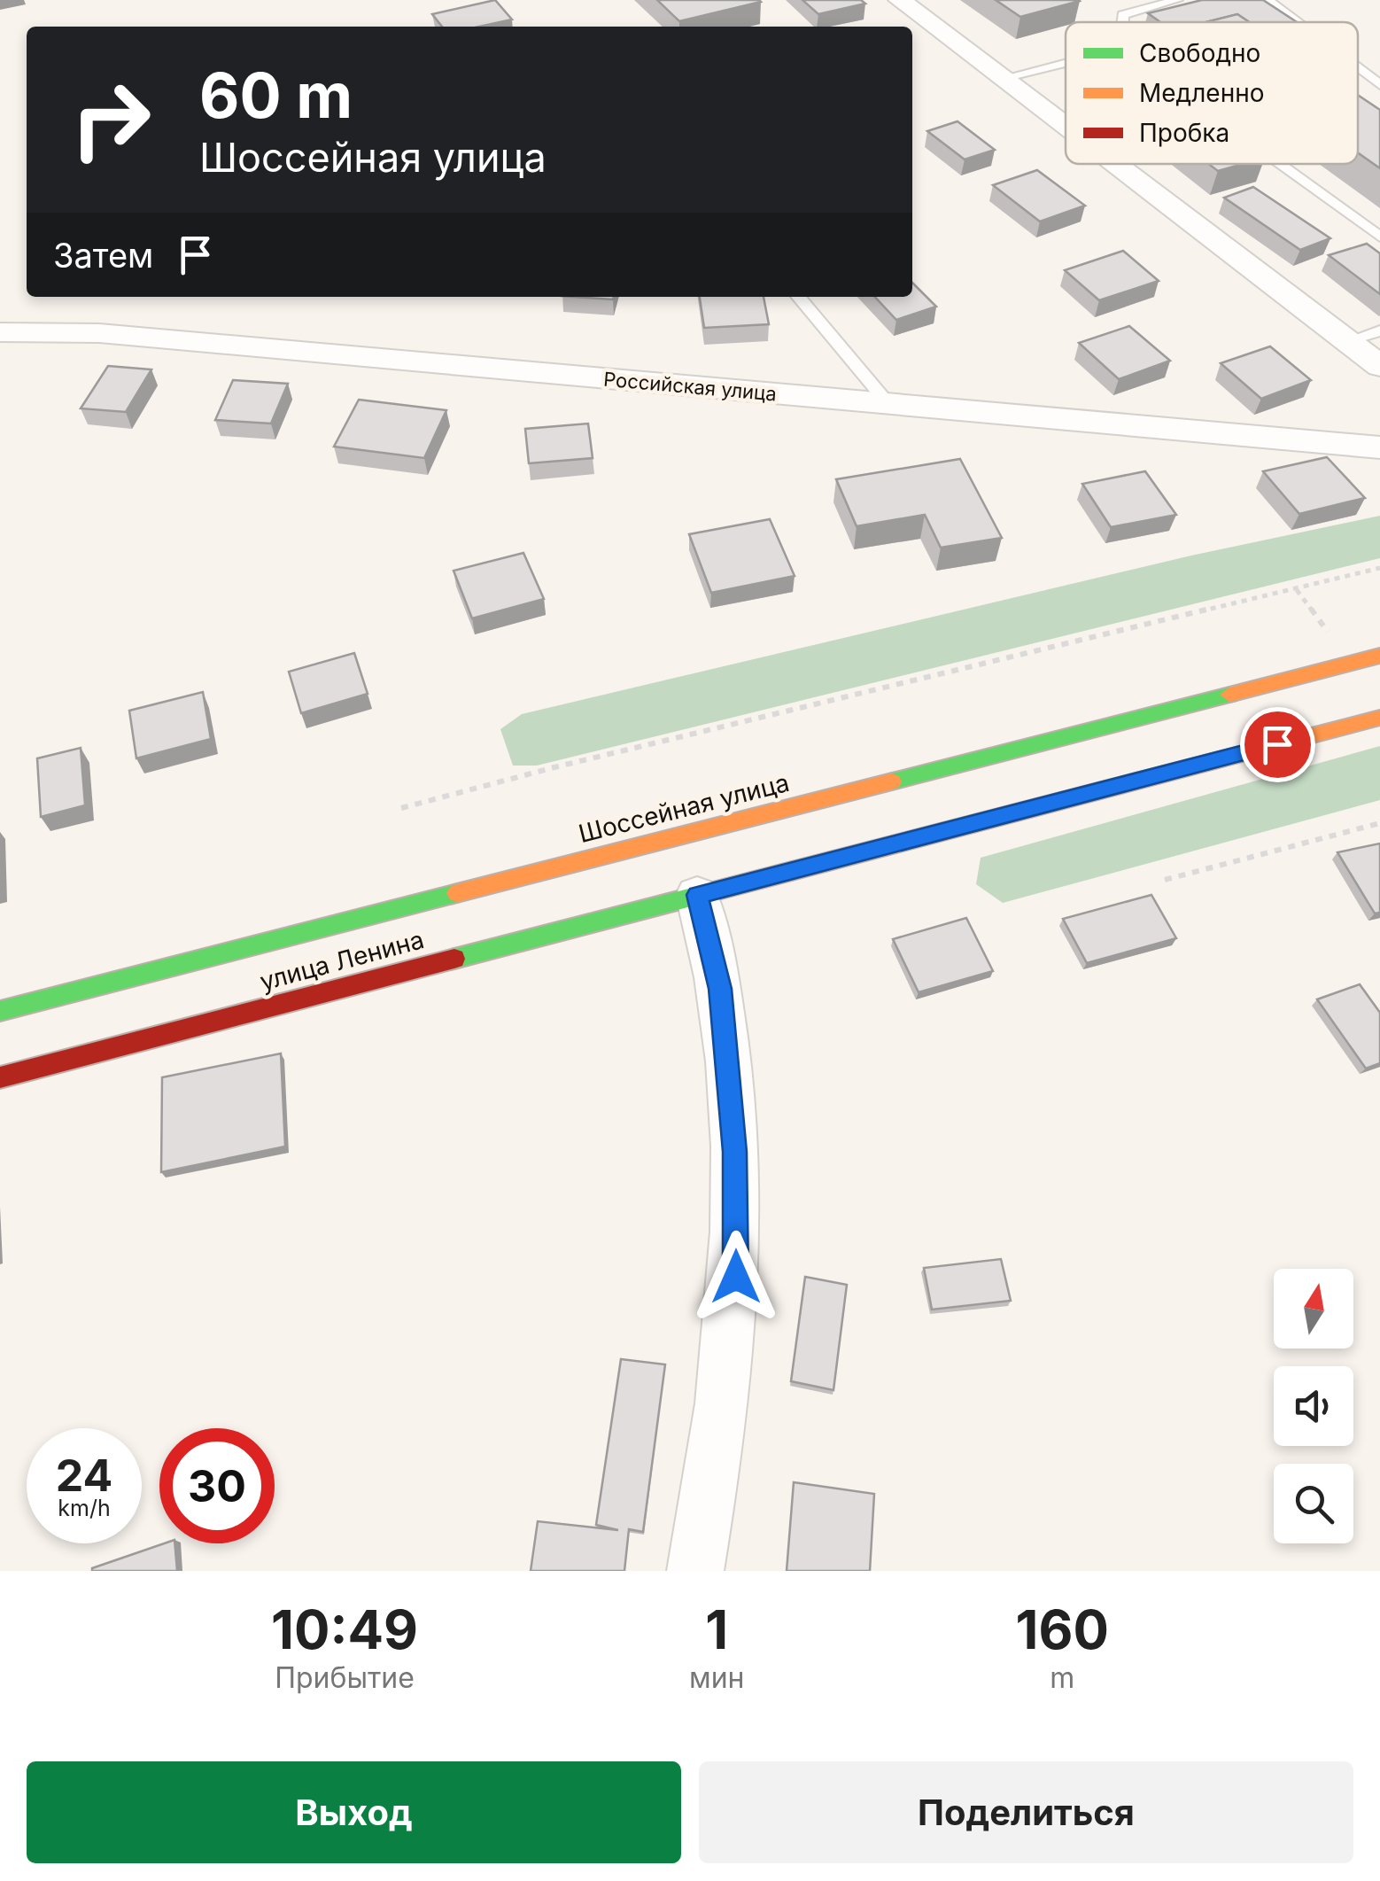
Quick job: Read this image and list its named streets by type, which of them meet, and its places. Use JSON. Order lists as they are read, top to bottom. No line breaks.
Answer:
{"streets":{"main road":["Шоссейная улица","улица Ленина"],"street":["Российская улица"]},"legend":["Свободно","Медленно","Пробка"],"north":"top","page":{"turn":["60 m","Шоссейная улица"],"then":"Затем","speed":"24 km/h","limit":"30","eta":["10:49","Прибытие","1","мин","160","m"],"buttons":["Выход","Поделиться"]}}
